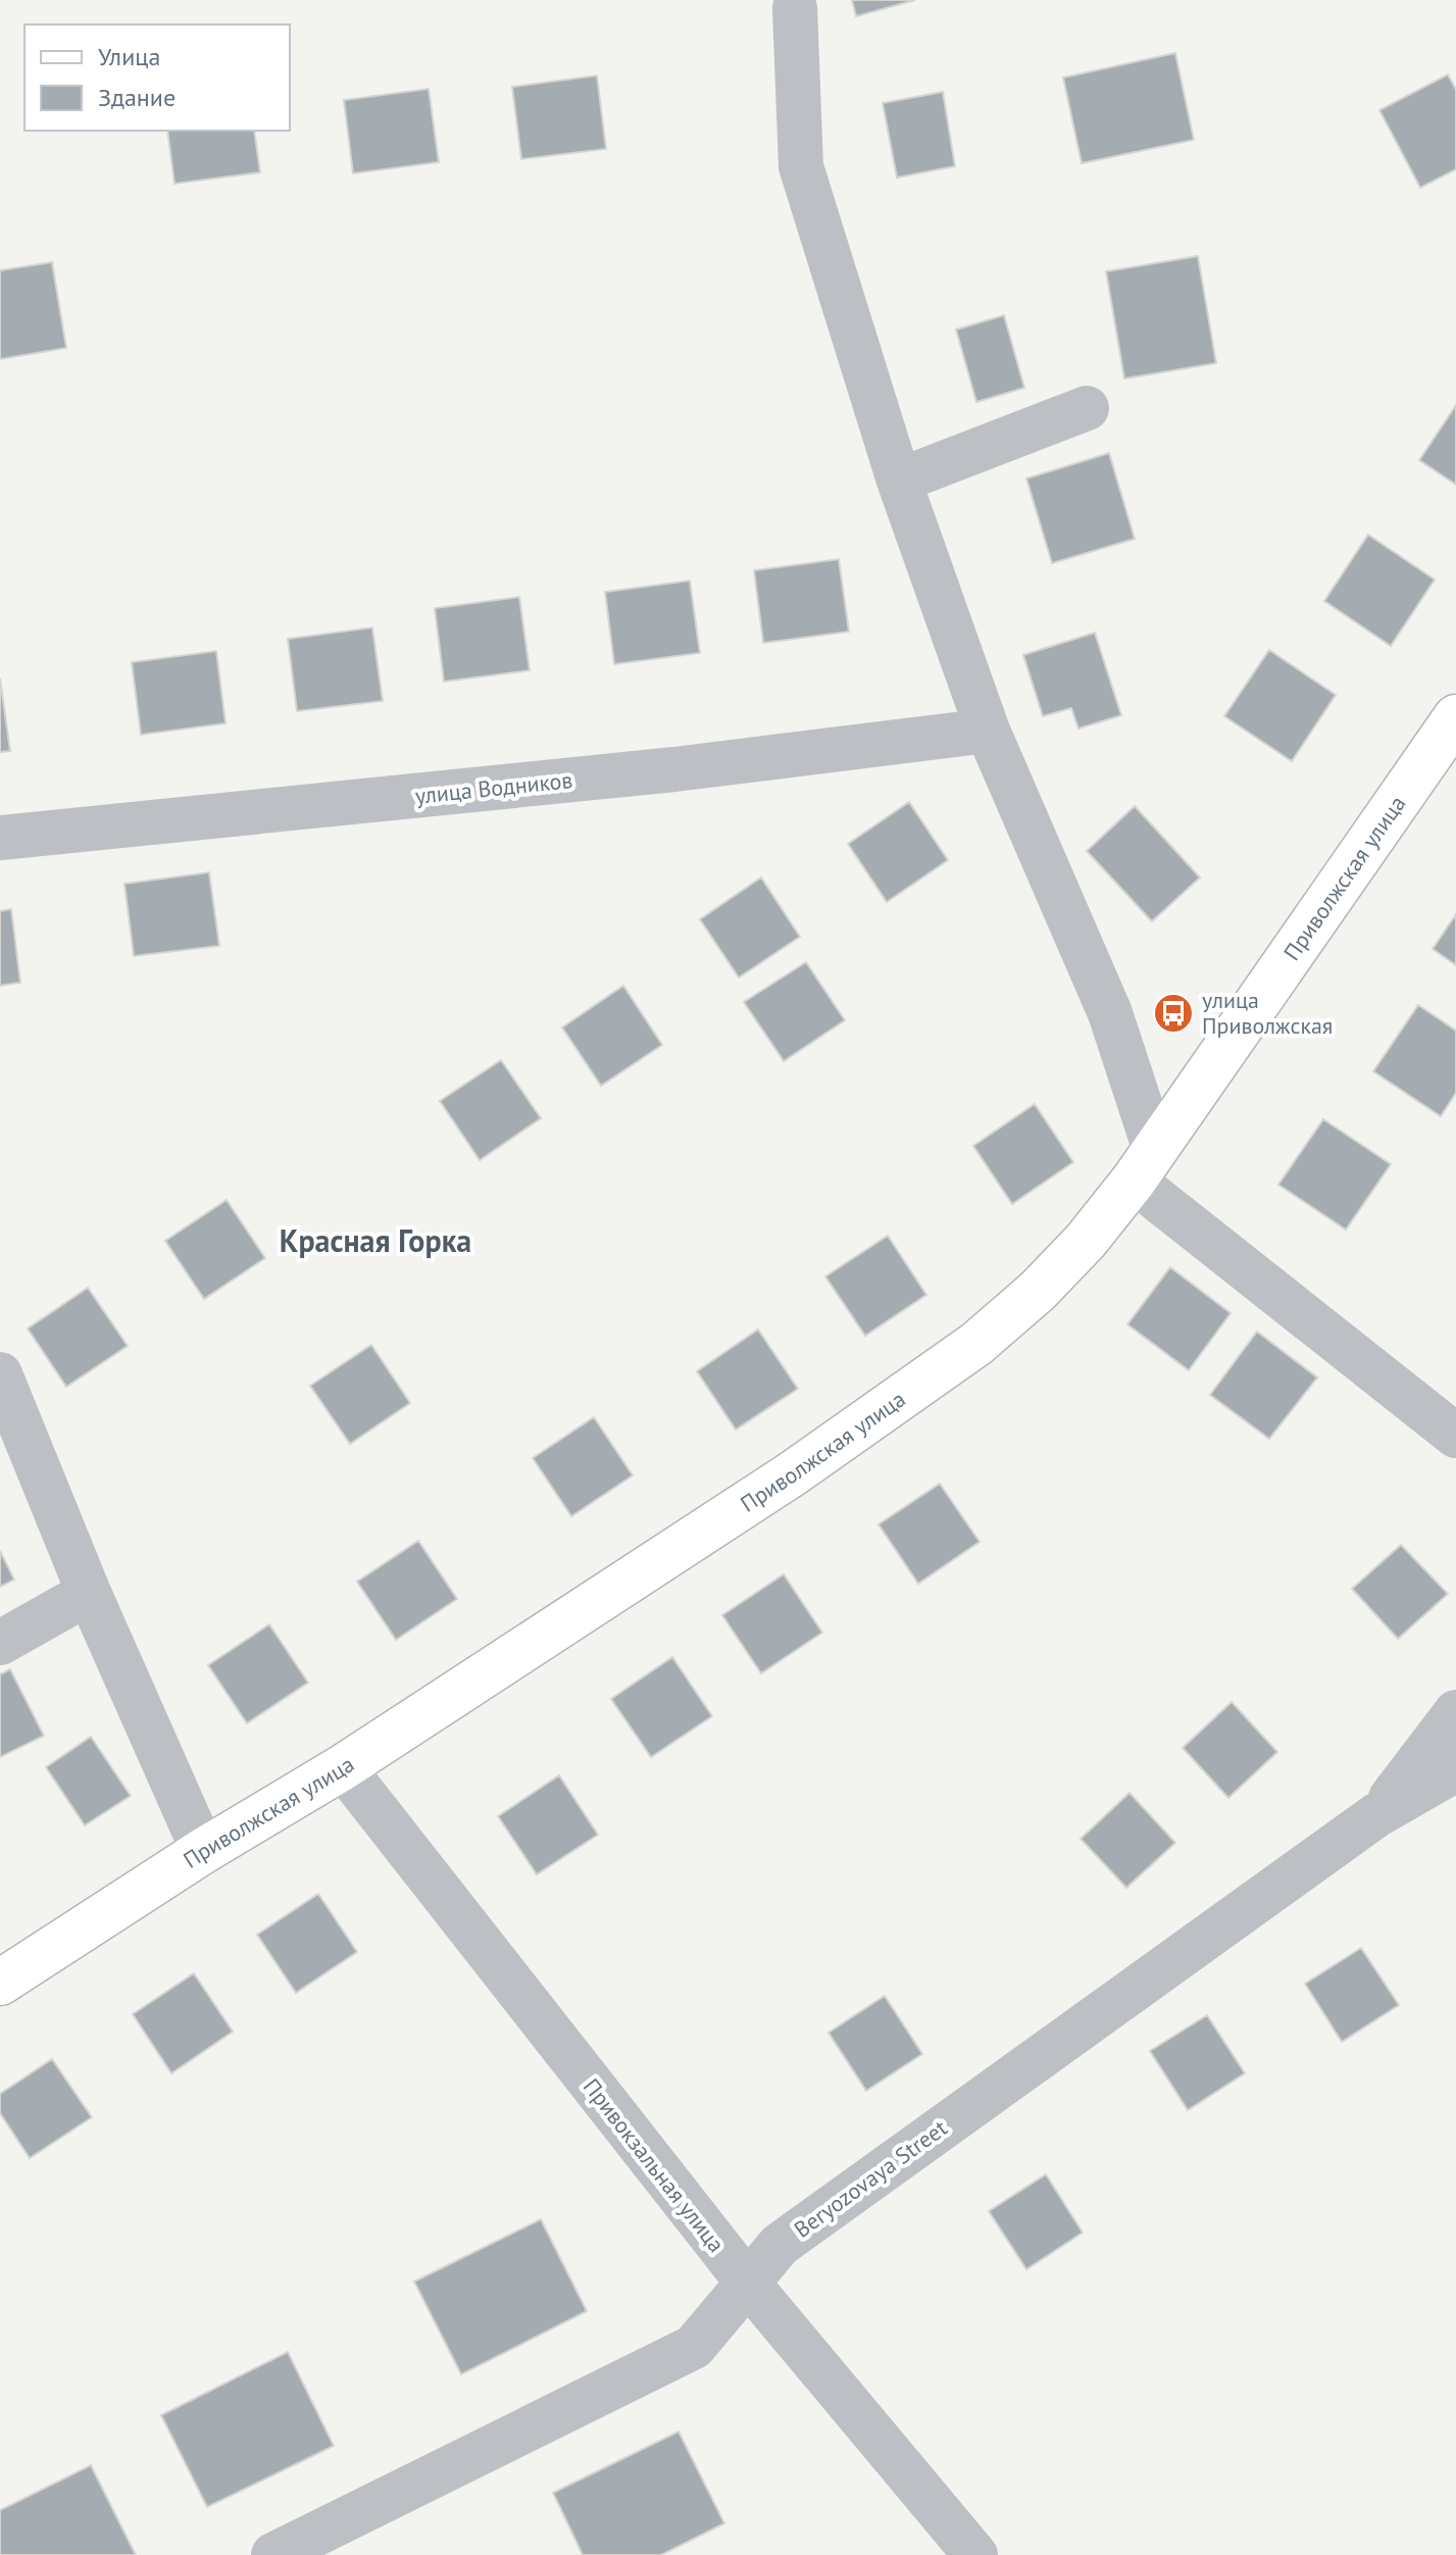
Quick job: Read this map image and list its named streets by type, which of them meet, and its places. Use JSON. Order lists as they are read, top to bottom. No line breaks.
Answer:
{"streets":{"main road":["Приволжская улица"],"street":["улица Водников","Привокзальная улица","Beryozovaya Street"]},"crossings":[["Приволжская улица","Привокзальная улица"],["Привокзальная улица","Beryozovaya Street"]],"districts":["Красная Горка"],"places":{"bus stop":["улица Приволжская"]},"legend":["Улица","Здание"]}
